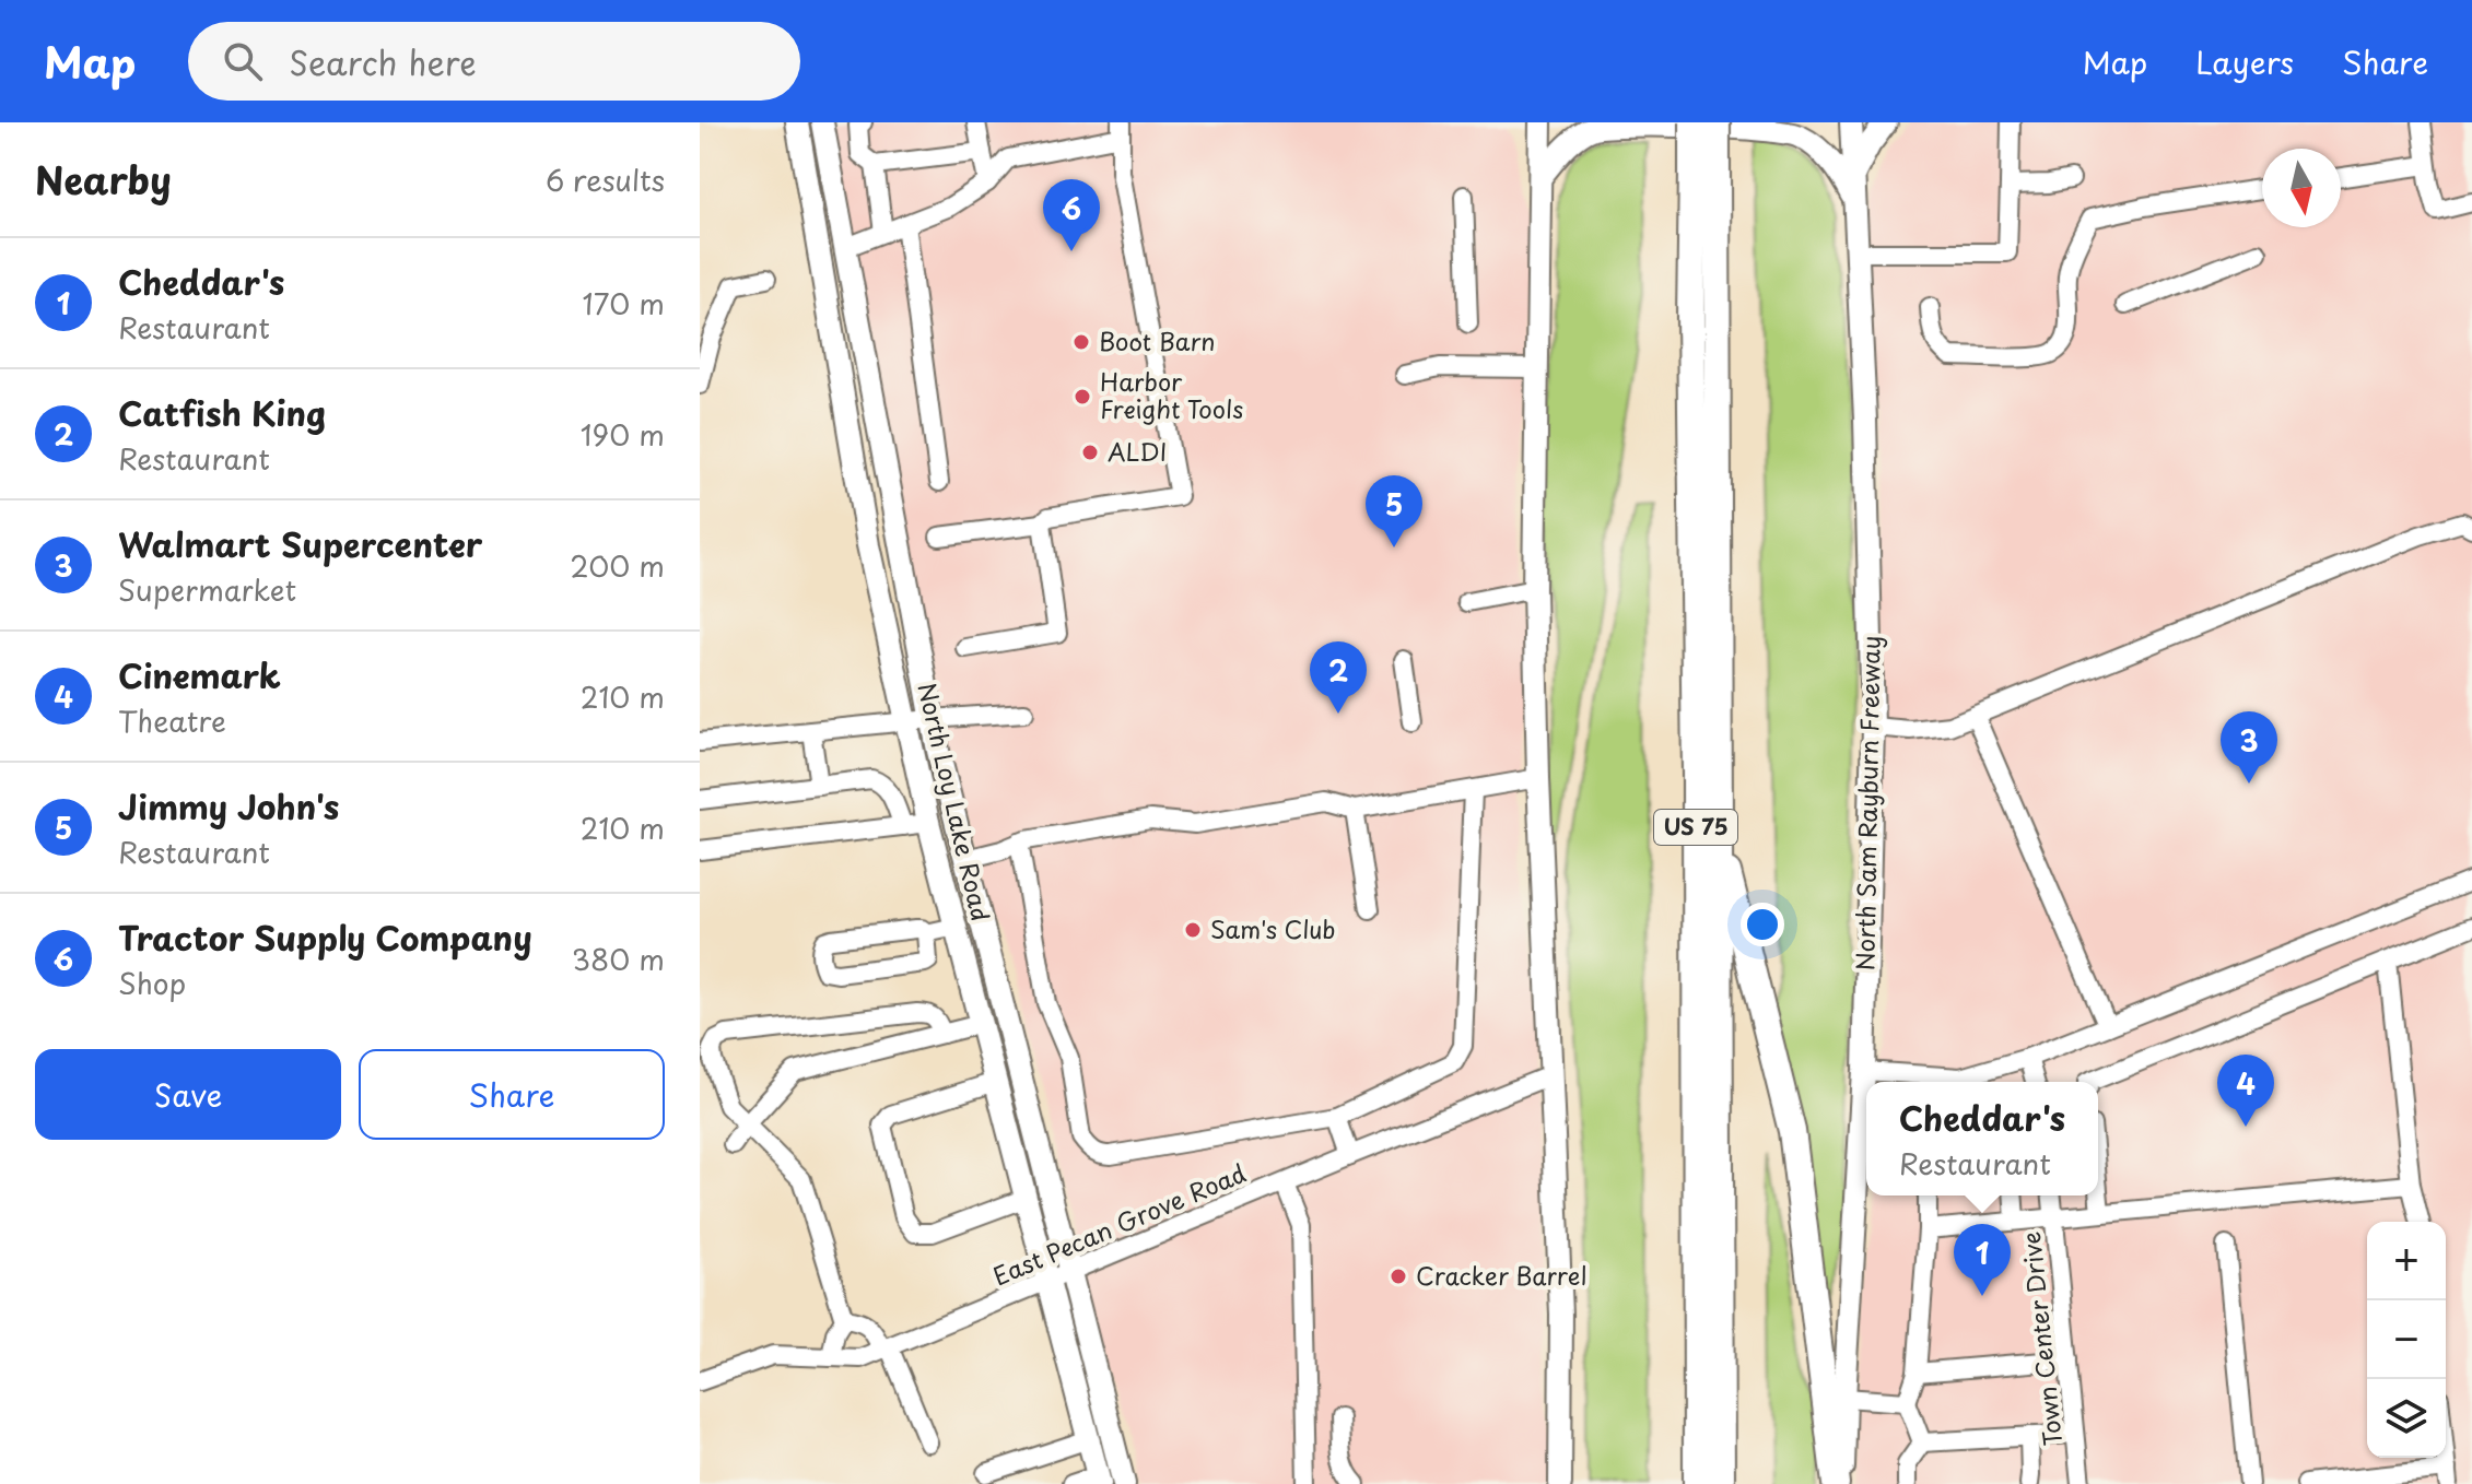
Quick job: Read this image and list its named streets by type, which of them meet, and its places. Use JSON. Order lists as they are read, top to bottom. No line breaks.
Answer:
{"streets":{"highway":["US 75"],"main road":["North Loy Lake Road","North Sam Rayburn Freeway"],"street":["East Pecan Grove Road","Town Center Drive"]},"crossings":[["North Loy Lake Road","East Pecan Grove Road"]],"places":["Boot Barn","Harbor Freight Tools","ALDI","Sam's Club","Cracker Barrel"],"north":"bottom","page":{"header":"Map","search":"Search here","nav":["Map","Layers","Share"],"heading":["Nearby","6 results"],"pins":["6","5","2","3","4","1"],"list":[{"mark":"1","name":"Cheddar's","note":"Restaurant","value":"170 m"},{"mark":"2","name":"Catfish King","note":"Restaurant","value":"190 m"},{"mark":"3","name":"Walmart Supercenter","note":"Supermarket","value":"200 m"},{"mark":"4","name":"Cinemark","note":"Theatre","value":"210 m"},{"mark":"5","name":"Jimmy John's","note":"Restaurant","value":"210 m"},{"mark":"6","name":"Tractor Supply Company","note":"Shop","value":"380 m"}],"buttons":["Save","Share"],"popup":["Cheddar's","Restaurant"],"map_buttons":["+","−"]}}
